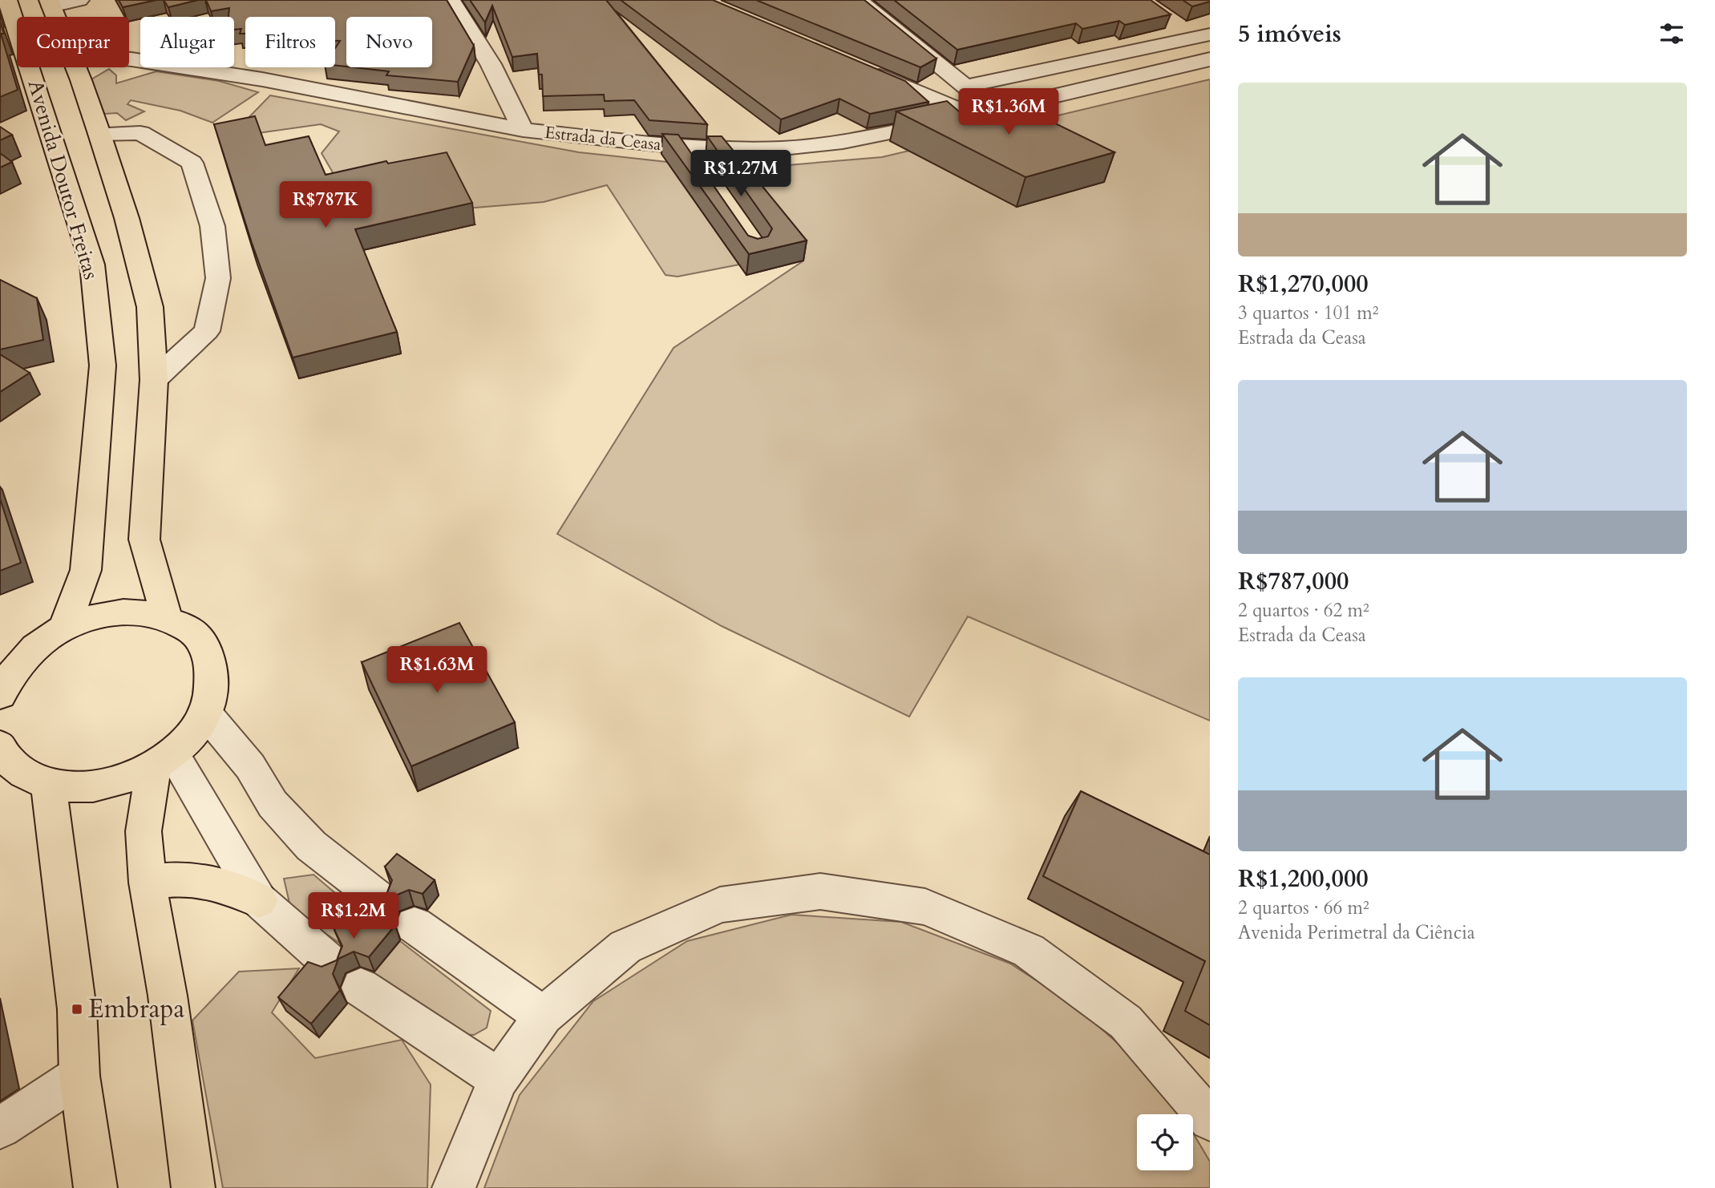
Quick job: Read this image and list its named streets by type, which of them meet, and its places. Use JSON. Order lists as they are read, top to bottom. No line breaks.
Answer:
{"streets":{"main road":["Avenida Doutor Freitas"],"street":["Estrada da Ceasa"]},"places":{"transit":["Embrapa"]},"page":{"heading":"5 imóveis","chip":["Comprar","Alugar","Filtros","Novo"],"list":[{"name":"R$1,270,000","note":"3 quartos · 101 m² · Estrada da Ceasa"},{"name":"R$787,000","note":"2 quartos · 62 m² · Estrada da Ceasa"},{"name":"R$1,200,000","note":"2 quartos · 66 m² · Avenida Perimetral da Ciência"}],"price":["R$1.36M","R$1.27M","R$787K","R$1.63M","R$1.2M"]}}
